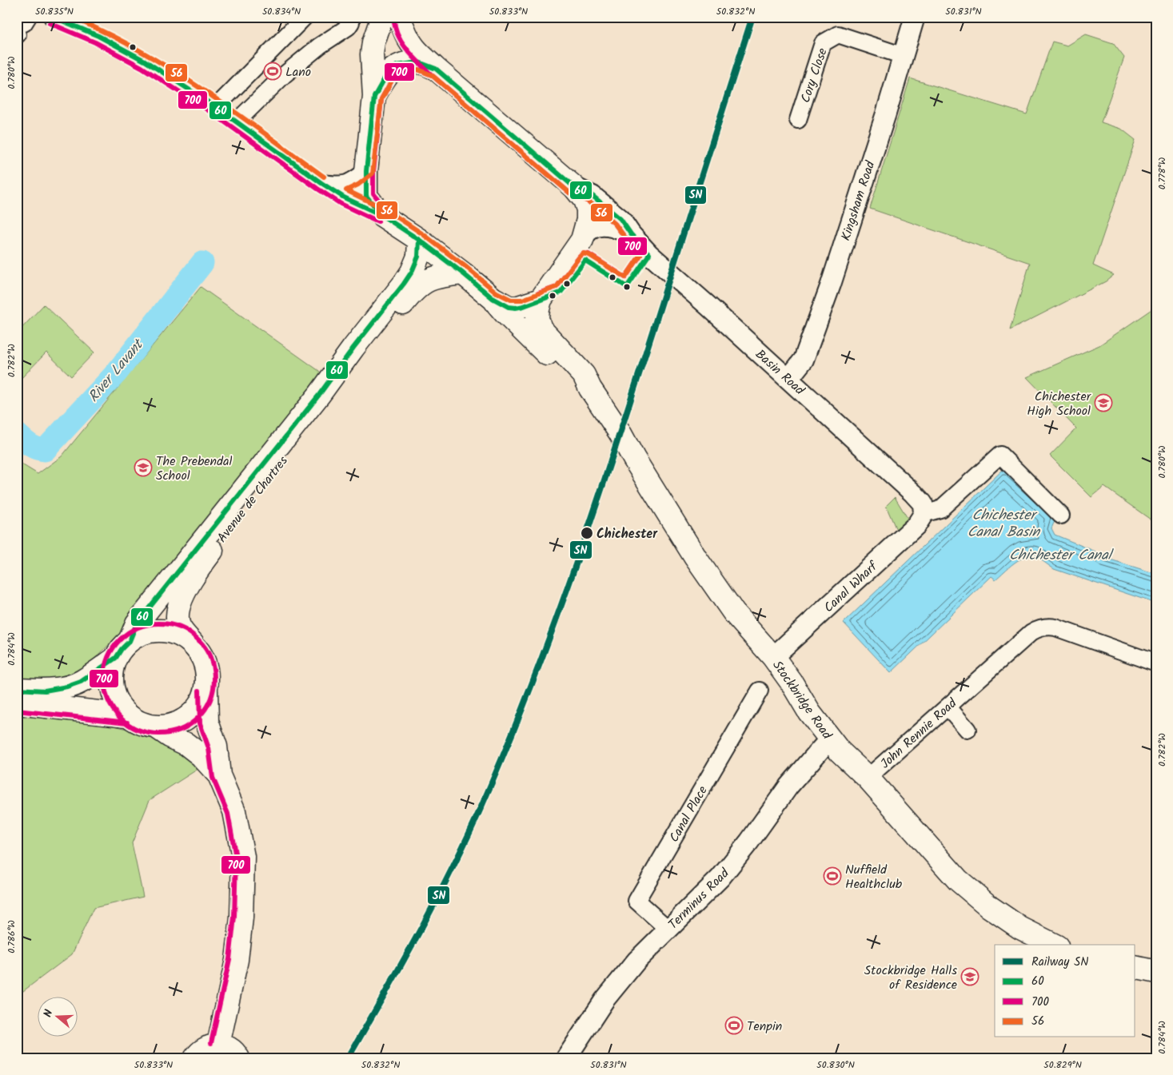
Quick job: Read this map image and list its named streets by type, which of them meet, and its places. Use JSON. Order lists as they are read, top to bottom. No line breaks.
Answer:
{"streets":{"main road":["Avenue de Chartres","Stockbridge Road"],"street":["Cory Close","Kingsham Road","Basin Road","Canal Wharf","John Rennie Road","Canal Place","Terminus Road"]},"crossings":[["Cory Close","Kingsham Road"],["Kingsham Road","Basin Road"],["Basin Road","Canal Wharf"],["Canal Wharf","Stockbridge Road"],["Stockbridge Road","John Rennie Road"],["Stockbridge Road","Terminus Road"],["Canal Place","Terminus Road"]],"water":["River Lavant","Chichester Canal Basin","Chichester Canal"],"places":{"sports":["Lano","Nuffield Healthclub","Tenpin"],"school or university":["Chichester High School","The Prebendal School","Stockbridge Halls of Residence"],"other":["Chichester"]},"lines":["rail line SN","transit line 60","transit line 700","transit line 56"],"legend":["Railway SN","60","700","56"],"north":"left","coordinates":["50.835°N","50.834°N","50.833°N","50.832°N","50.831°N","0.780°W","0.778°W","0.782°W","0.784°W","0.786°W","50.830°N","50.829°N"]}
